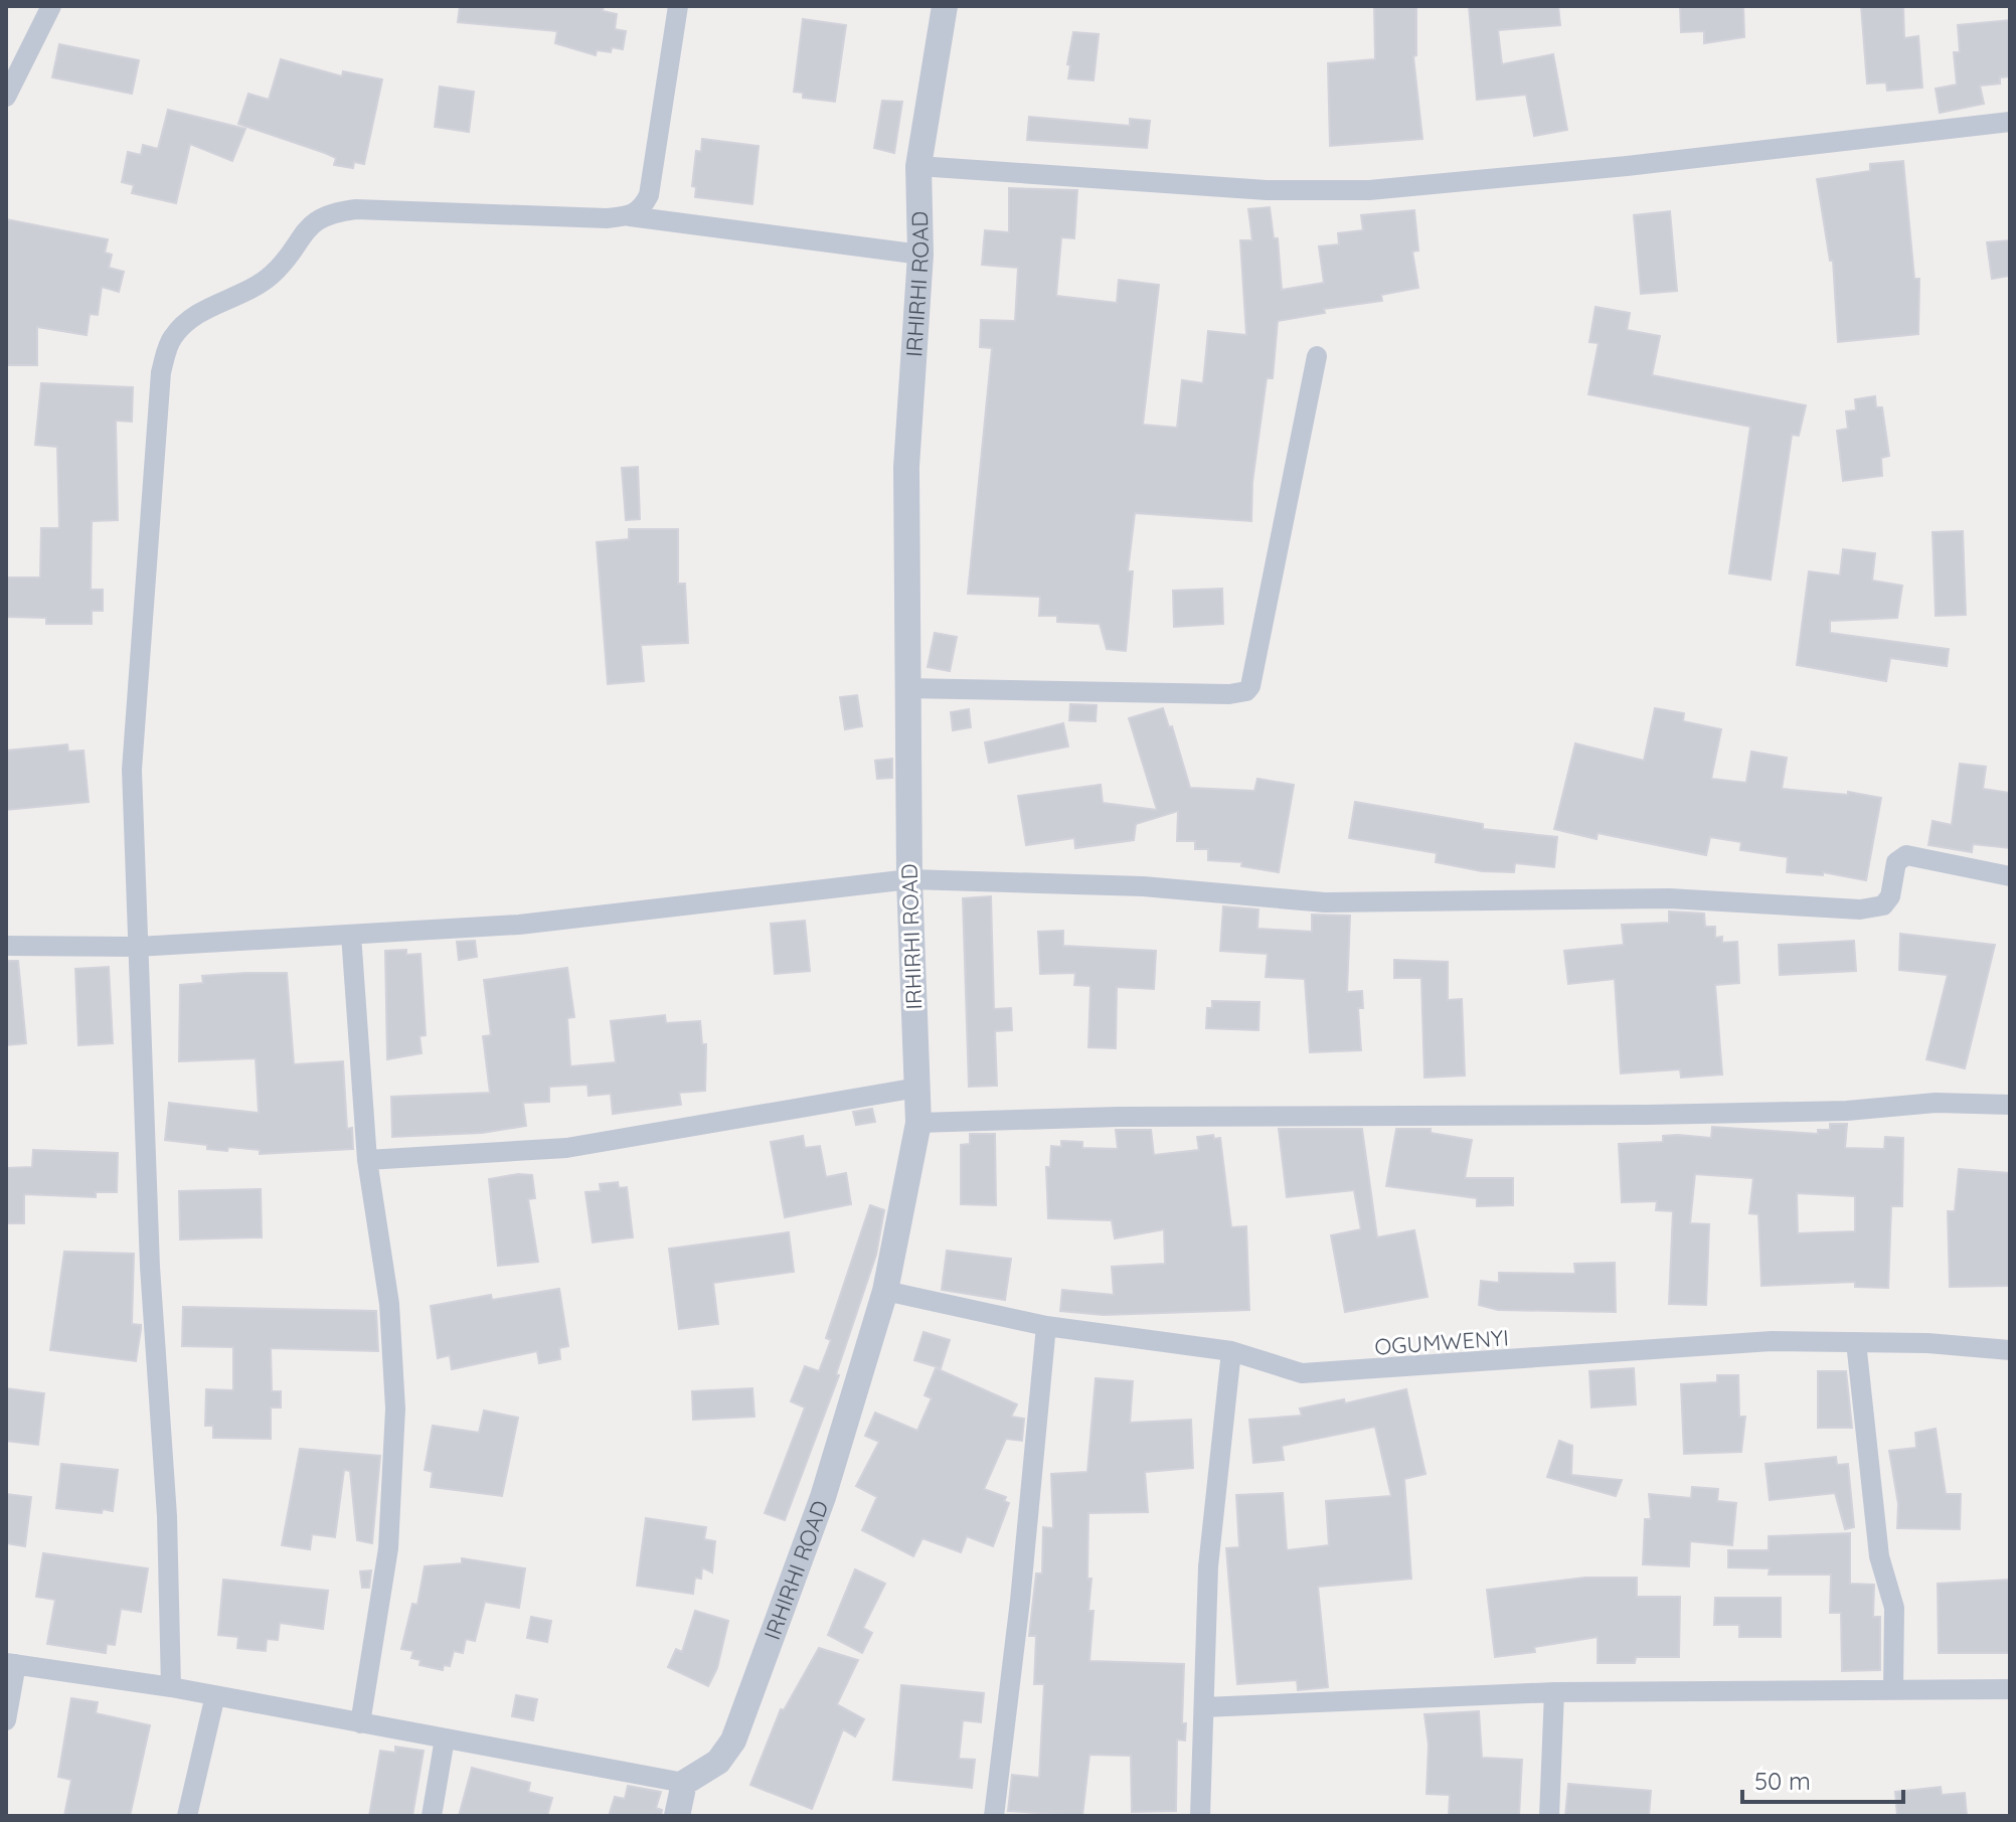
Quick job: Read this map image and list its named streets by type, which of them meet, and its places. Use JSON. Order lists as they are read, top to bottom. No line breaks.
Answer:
{"streets":{"street":["IRHIRHI ROAD","OGUMWENYI"]},"crossings":[["IRHIRHI ROAD","OGUMWENYI"]],"scale_bar":"50 m"}
